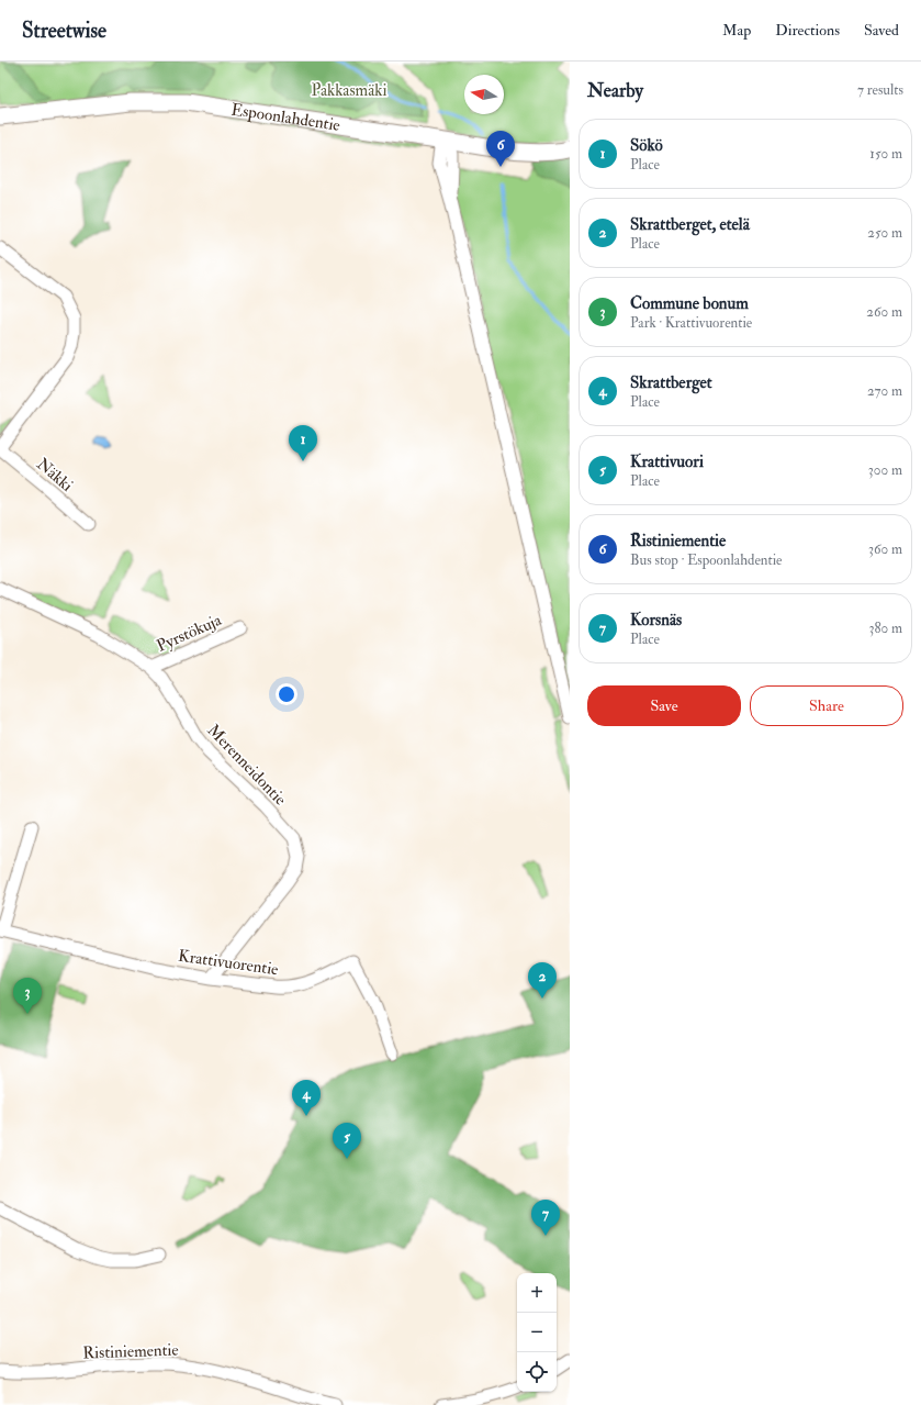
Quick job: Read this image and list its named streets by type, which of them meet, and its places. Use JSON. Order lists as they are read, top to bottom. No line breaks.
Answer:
{"streets":{"street":["Espoonlahdentie","Näkki","Pyrstökuja","Merenneidontie","Krattivuorentie","Ristiniementie"]},"crossings":[["Pyrstökuja","Merenneidontie"],["Merenneidontie","Krattivuorentie"]],"parks":["Pakkasmäki"],"north":"left","page":{"header":"Streetwise","nav":["Map","Directions","Saved"],"heading":["Nearby","7 results"],"list":[{"mark":"1","name":"Sökö","note":"Place","value":"150 m"},{"mark":"2","name":"Skrattberget, etelä","note":"Place","value":"250 m"},{"mark":"3","name":"Commune bonum","note":"Park · Krattivuorentie","value":"260 m"},{"mark":"4","name":"Skrattberget","note":"Place","value":"270 m"},{"mark":"5","name":"Krattivuori","note":"Place","value":"300 m"},{"mark":"6","name":"Ristiniementie","note":"Bus stop · Espoonlahdentie","value":"360 m"},{"mark":"7","name":"Korsnäs","note":"Place","value":"380 m"}],"pins":["6","1","2","3","4","5","7"],"buttons":["Save","Share"],"map_buttons":["+","−"]}}
